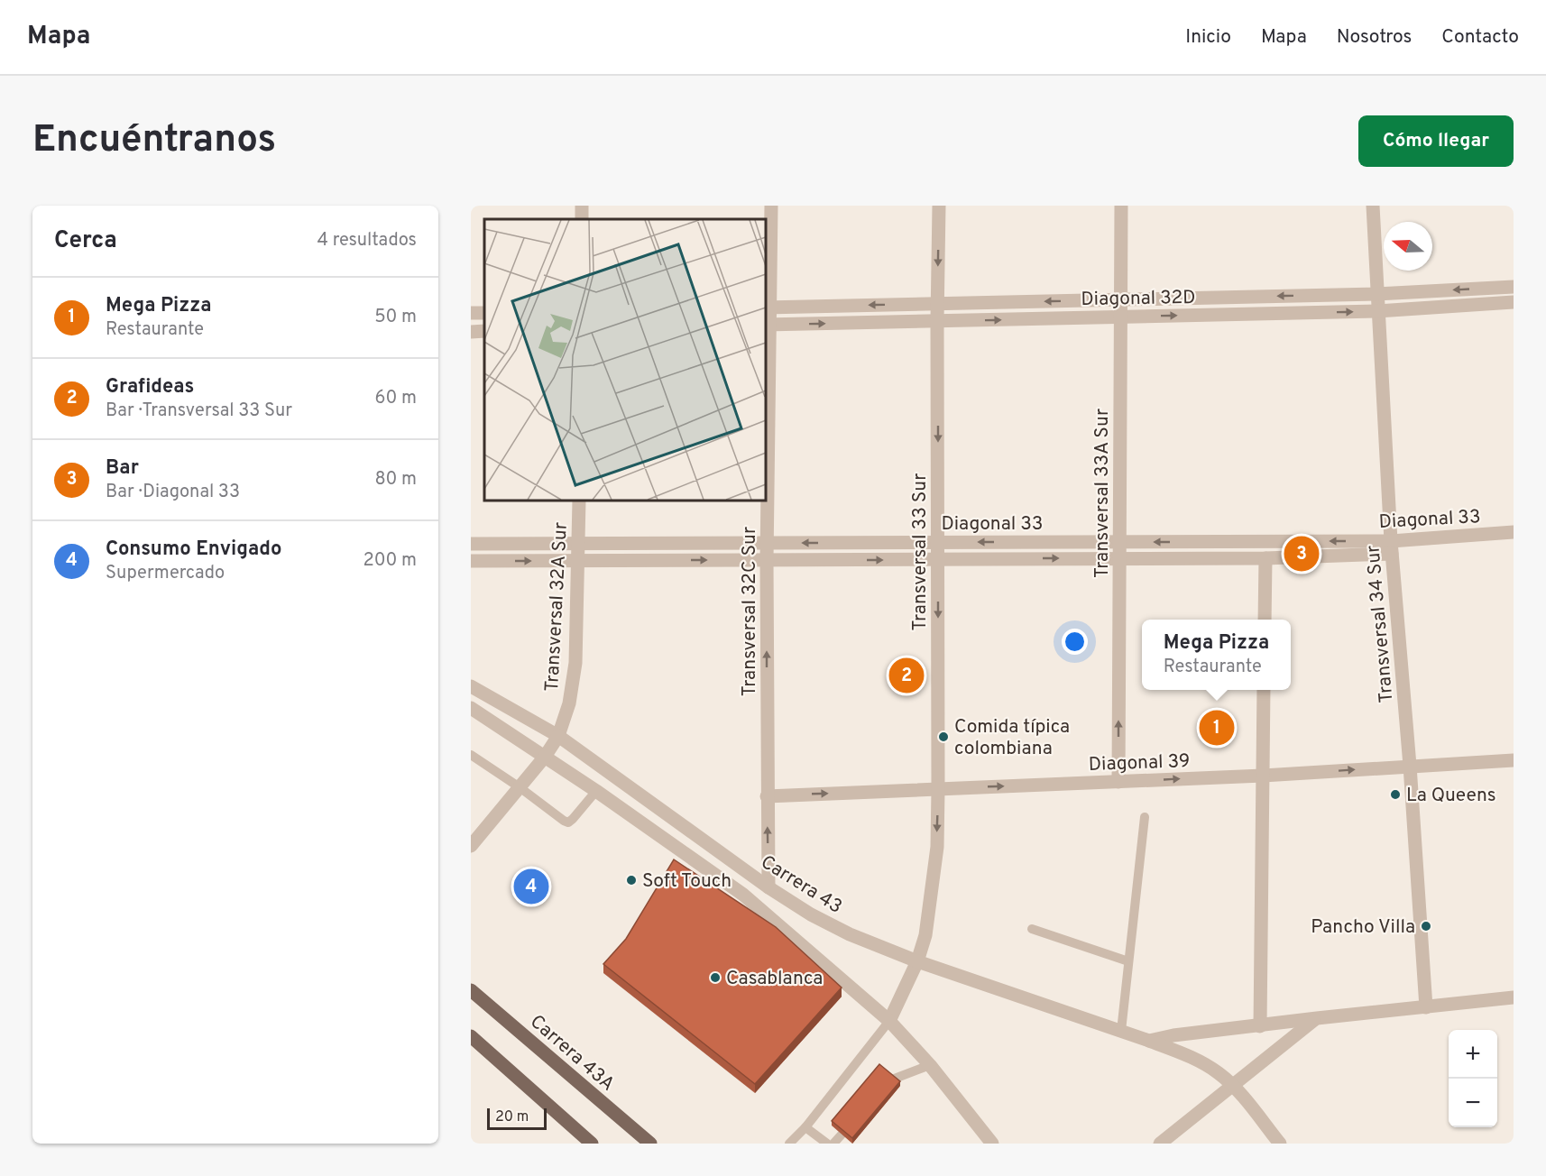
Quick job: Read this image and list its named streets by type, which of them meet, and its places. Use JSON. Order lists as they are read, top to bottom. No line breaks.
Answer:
{"streets":{"main road":["Carrera 43A"],"street":["Diagonal 32D","Transversal 33A Sur","Diagonal 33","Transversal 33 Sur","Transversal 32A Sur","Transversal 32C Sur","Transversal 34 Sur","Diagonal 39","Carrera 43"]},"crossings":[["Diagonal 32D","Transversal 33A Sur"],["Diagonal 32D","Transversal 33 Sur"],["Diagonal 32D","Transversal 32C Sur"],["Diagonal 32D","Transversal 34 Sur"],["Transversal 33A Sur","Diagonal 33"],["Transversal 33A Sur","Diagonal 39"],["Diagonal 33","Transversal 33 Sur"],["Diagonal 33","Transversal 32A Sur"],["Diagonal 33","Transversal 32C Sur"],["Diagonal 33","Transversal 34 Sur"],["Transversal 33 Sur","Diagonal 39"],["Transversal 33 Sur","Carrera 43"],["Transversal 32A Sur","Carrera 43"],["Transversal 32C Sur","Diagonal 39"],["Transversal 32C Sur","Carrera 43"],["Transversal 34 Sur","Diagonal 39"]],"one_way":["Transversal 33A Sur","Transversal 33 Sur","Transversal 32C Sur","Diagonal 39"],"places":["Comida típica colombiana","La Queens","Soft Touch","Pancho Villa","Casablanca"],"scale_bar":"20 m","north":"left","page":{"header":"Mapa","nav":["Inicio","Mapa","Nosotros","Contacto"],"buttons":"Cómo llegar","title":"Encuéntranos","heading":["Cerca","4 resultados"],"list":[{"mark":"1","name":"Mega Pizza","note":"Restaurante","value":"50 m"},{"mark":"2","name":"Grafideas","note":"Bar · Transversal 33 Sur","value":"60 m"},{"mark":"3","name":"Bar","note":"Bar · Diagonal 33","value":"80 m"},{"mark":"4","name":"Consumo Envigado","note":"Supermercado","value":"200 m"}],"pins":["3","2","1","4"],"popup":["Mega Pizza","Restaurante"],"map_buttons":["+","−"],"scale":"20 m"}}
